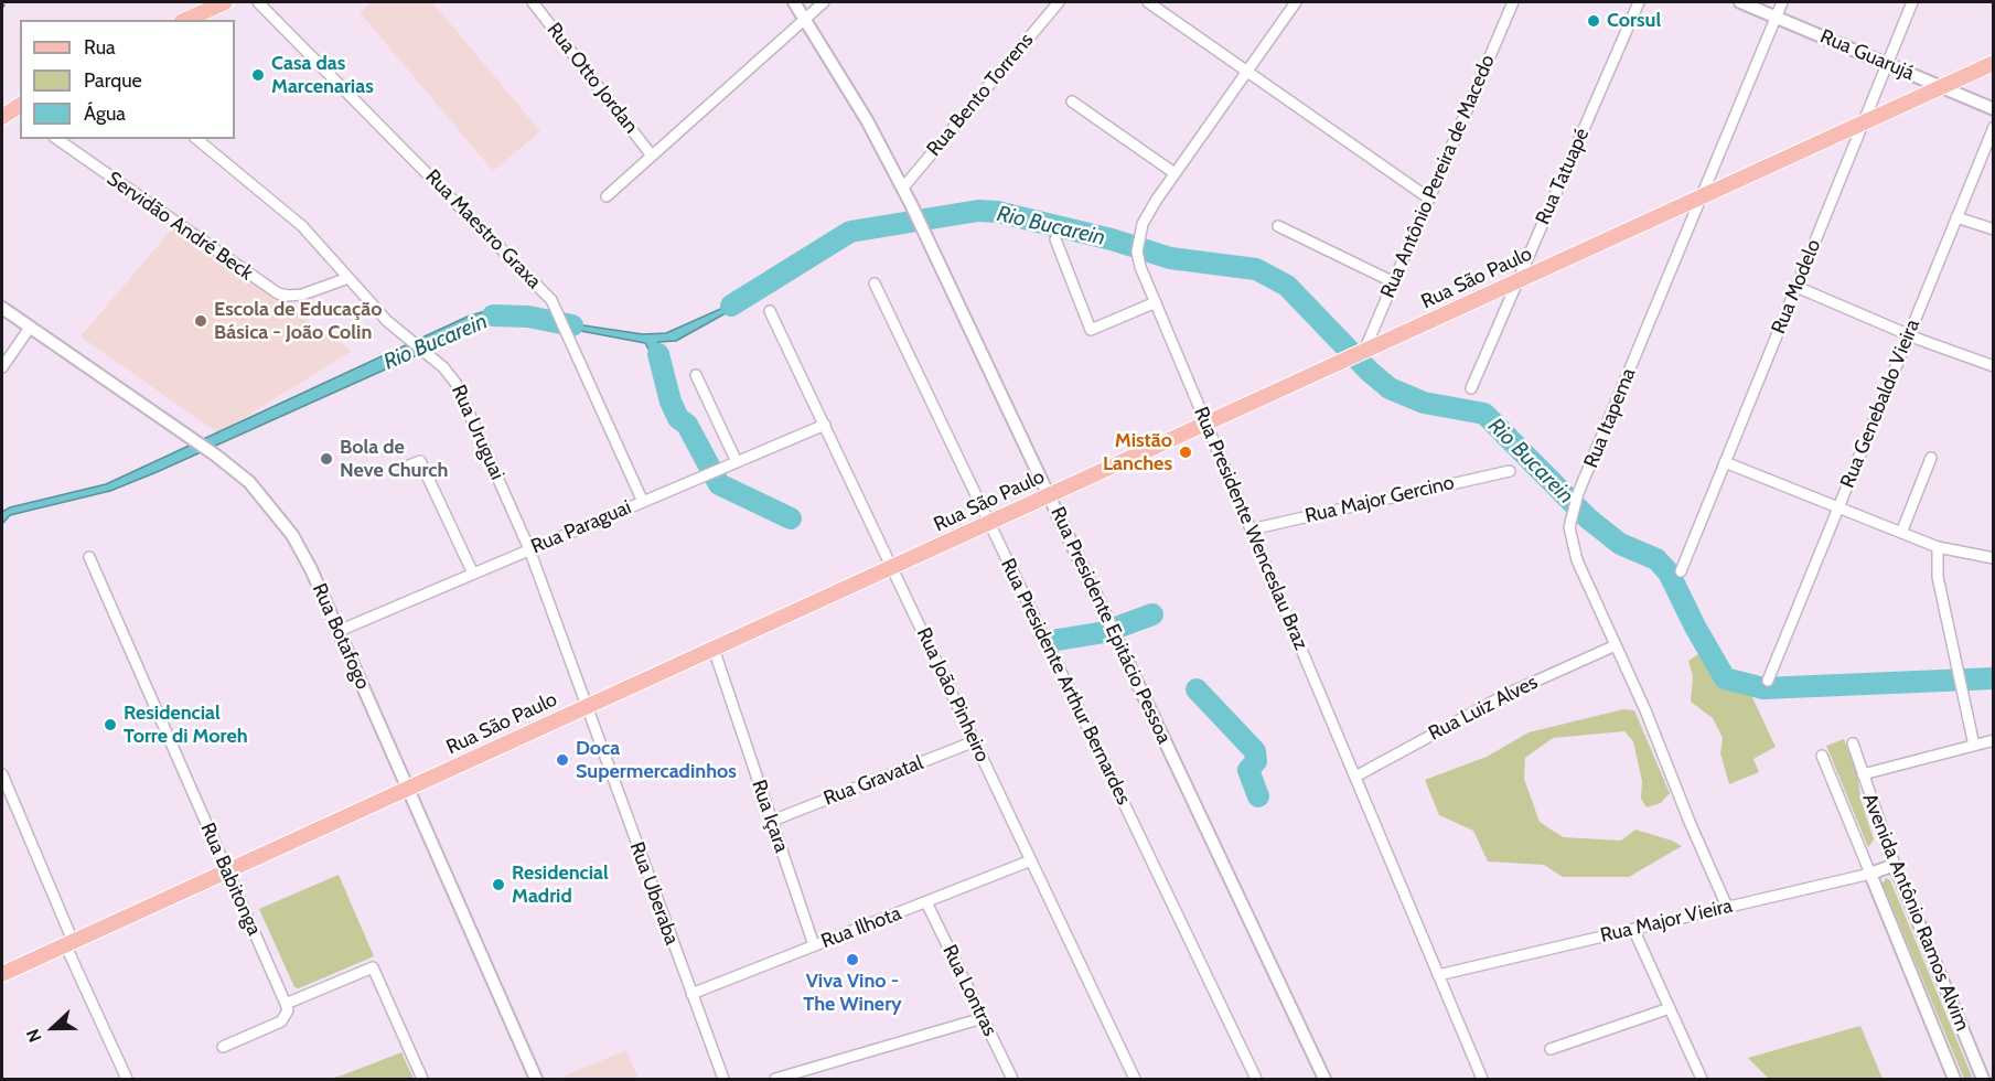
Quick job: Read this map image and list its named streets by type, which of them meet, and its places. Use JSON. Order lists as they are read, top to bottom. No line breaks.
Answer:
{"streets":{"main road":["Rua São Paulo"],"street":["Rua Guarujá","Rua Otto Jordan","Rua Bento Torrens","Rua Antônio Pereira de Macedo","Rua Tatuapé","Servidão André Beck","Rua Maestro Graxa","Rua Modelo","Rua Genebaldo Vieira","Rua Itapema","Rua Uruguai","Rua Major Gercino","Rua Paraguai","Rua Presidente Wenceslau Braz","Rua Presidente Epitácio Pessoa","Rua Botafogo","Rua Presidente Arthur Bernardes","Rua João Pinheiro","Rua Luiz Alves","Rua Gravatal","Rua Içara","Rua Babitonga","Rua Uberaba","Avenida Antônio Ramos Alvim","Rua Major Vieira","Rua Ilhota","Rua Lontras"]},"crossings":[["Rua Guarujá","Rua São Paulo"],["Rua Guarujá","Rua Modelo"],["Rua Guarujá","Rua Itapema"],["Rua Bento Torrens","Rua Presidente Epitácio Pessoa"],["Rua Antônio Pereira de Macedo","Rua São Paulo"],["Rua Tatuapé","Rua São Paulo"],["Servidão André Beck","Rua Uruguai"],["Rua Maestro Graxa","Rua Paraguai"],["Rua São Paulo","Rua Modelo"],["Rua São Paulo","Rua Itapema"],["Rua São Paulo","Rua Uruguai"],["Rua São Paulo","Rua Presidente Wenceslau Braz"],["Rua São Paulo","Rua Presidente Epitácio Pessoa"],["Rua São Paulo","Rua Botafogo"],["Rua São Paulo","Rua Presidente Arthur Bernardes"],["Rua São Paulo","Rua João Pinheiro"],["Rua São Paulo","Rua Içara"],["Rua São Paulo","Rua Babitonga"],["Rua São Paulo","Rua Uberaba"],["Rua Itapema","Rua Luiz Alves"],["Rua Itapema","Rua Major Vieira"],["Rua Uruguai","Rua Paraguai"],["Rua Uruguai","Rua Uberaba"],["Rua Major Gercino","Rua Presidente Wenceslau Braz"],["Rua Paraguai","Rua Botafogo"],["Rua Paraguai","Rua João Pinheiro"],["Rua Presidente Wenceslau Braz","Rua Luiz Alves"],["Rua Presidente Wenceslau Braz","Rua Major Vieira"],["Rua João Pinheiro","Rua Gravatal"],["Rua João Pinheiro","Rua Ilhota"],["Rua Gravatal","Rua Içara"],["Rua Içara","Rua Ilhota"],["Rua Uberaba","Rua Ilhota"],["Avenida Antônio Ramos Alvim","Rua Major Vieira"],["Rua Ilhota","Rua Lontras"]],"water":["Rio Bucarein"],"places":["Corsul","Casa das Marcenarias","Escola de Educação Básica - João Colin","Mistão Lanches","Bola de Neve Church","Residencial Torre di Moreh","Doca Supermercadinhos","Residencial Madrid","Viva Vino - The Winery"],"legend":["Rua","Parque","Água"],"north":"left"}
